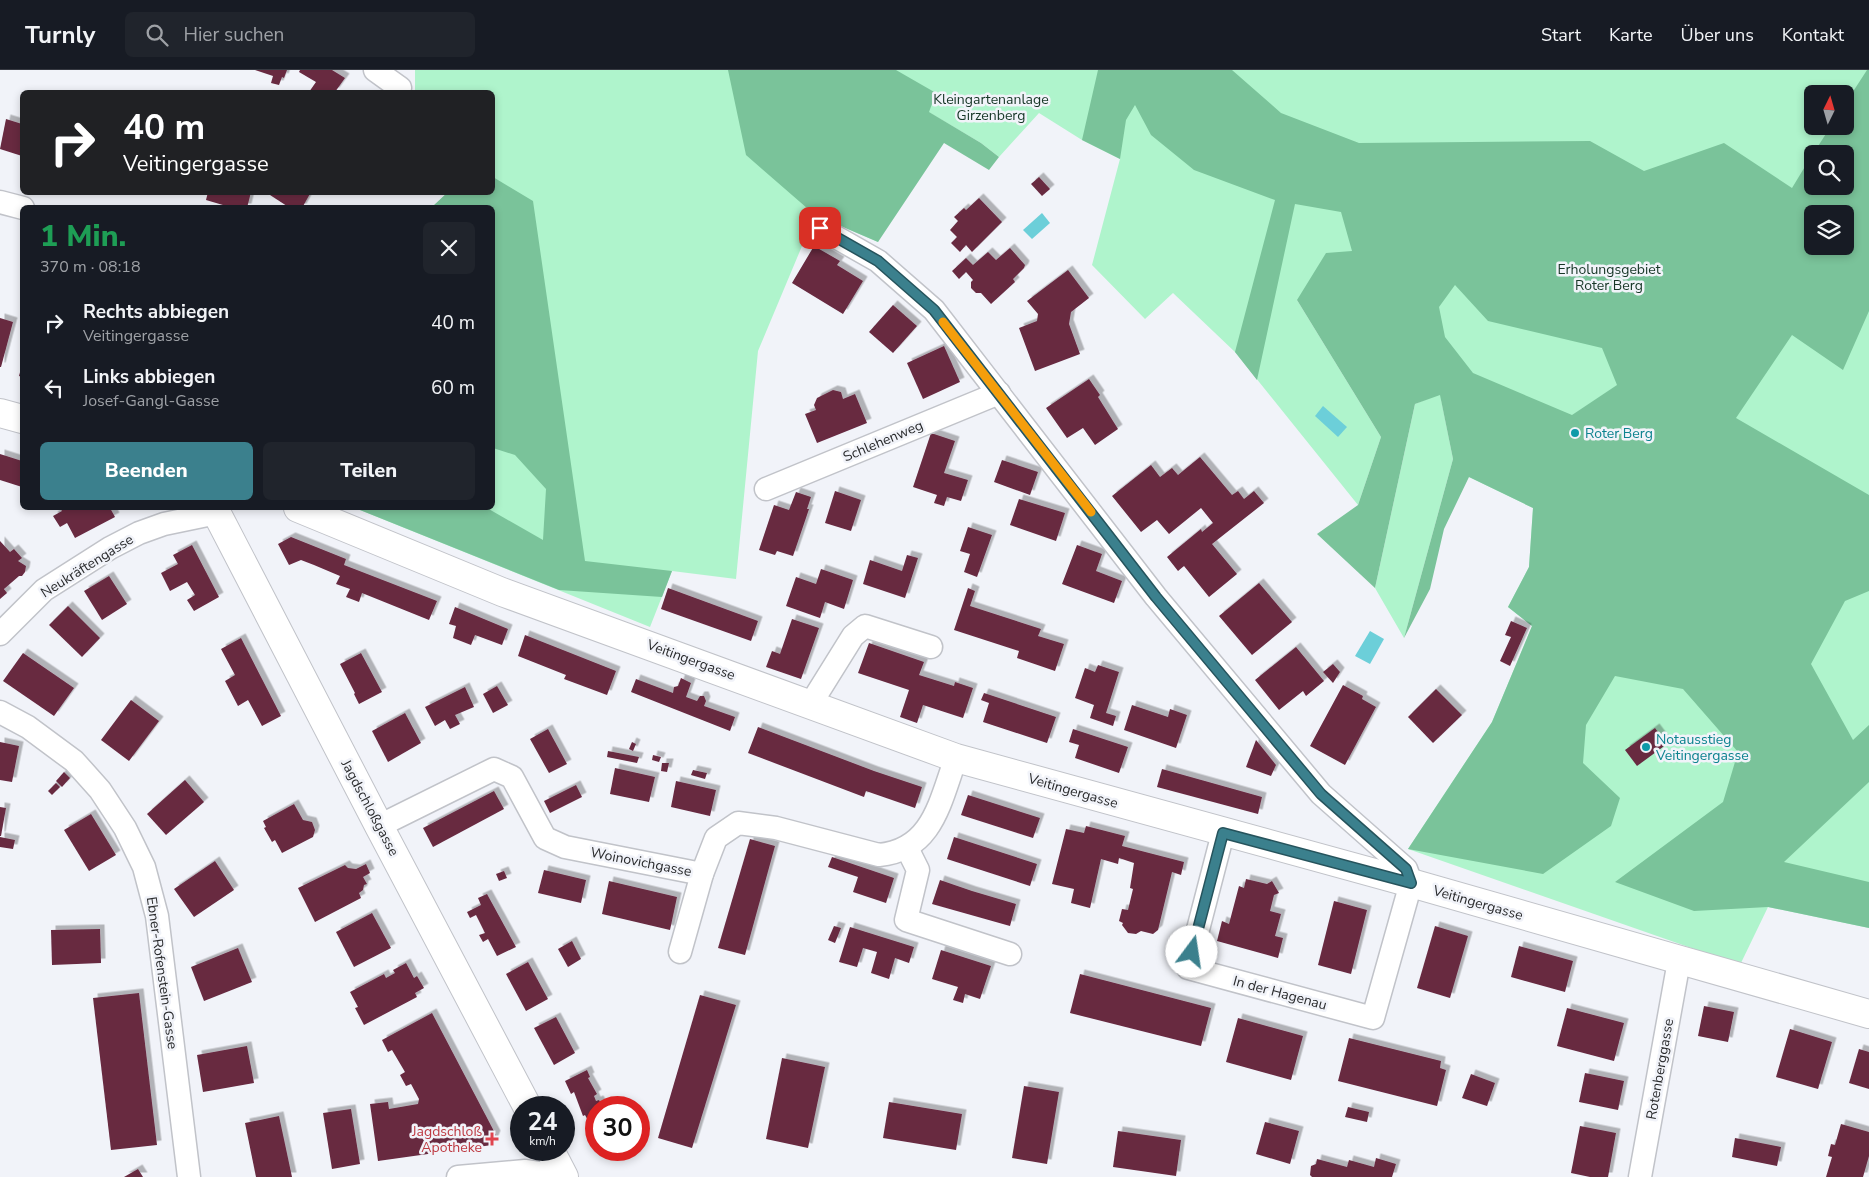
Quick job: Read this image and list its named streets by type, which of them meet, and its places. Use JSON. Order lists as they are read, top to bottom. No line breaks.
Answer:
{"streets":{"street":["Schlehenweg","Neukräftengasse","Veitingergasse","Jagdschloßgasse","Woinovichgasse","Ebner-Rofenstein-Gasse","In der Hagenau","Rotenberggasse"]},"crossings":[["Veitingergasse","Woinovichgasse"],["Veitingergasse","In der Hagenau"],["Veitingergasse","Rotenberggasse"],["Jagdschloßgasse","Woinovichgasse"]],"parks":["Kleingartenanlage Girzenberg","Erholungsgebiet Roter Berg"],"places":{"other":["Roter Berg","Notausstieg Veitingergasse"],"health":["Jagdschloß Apotheke"]},"north":"top","page":{"header":"Turnly","search":"Hier suchen","nav":["Start","Karte","Über uns","Kontakt"],"turn":["40 m","Veitingergasse"],"heading":["1 Min.","370 m · 08:18"],"list":[{"name":"Rechts abbiegen","note":"Veitingergasse","value":"40 m"},{"name":"Links abbiegen","note":"Josef-Gangl-Gasse","value":"60 m"}],"buttons":["Beenden","Teilen"],"speed":"24 km/h","limit":"30"}}
